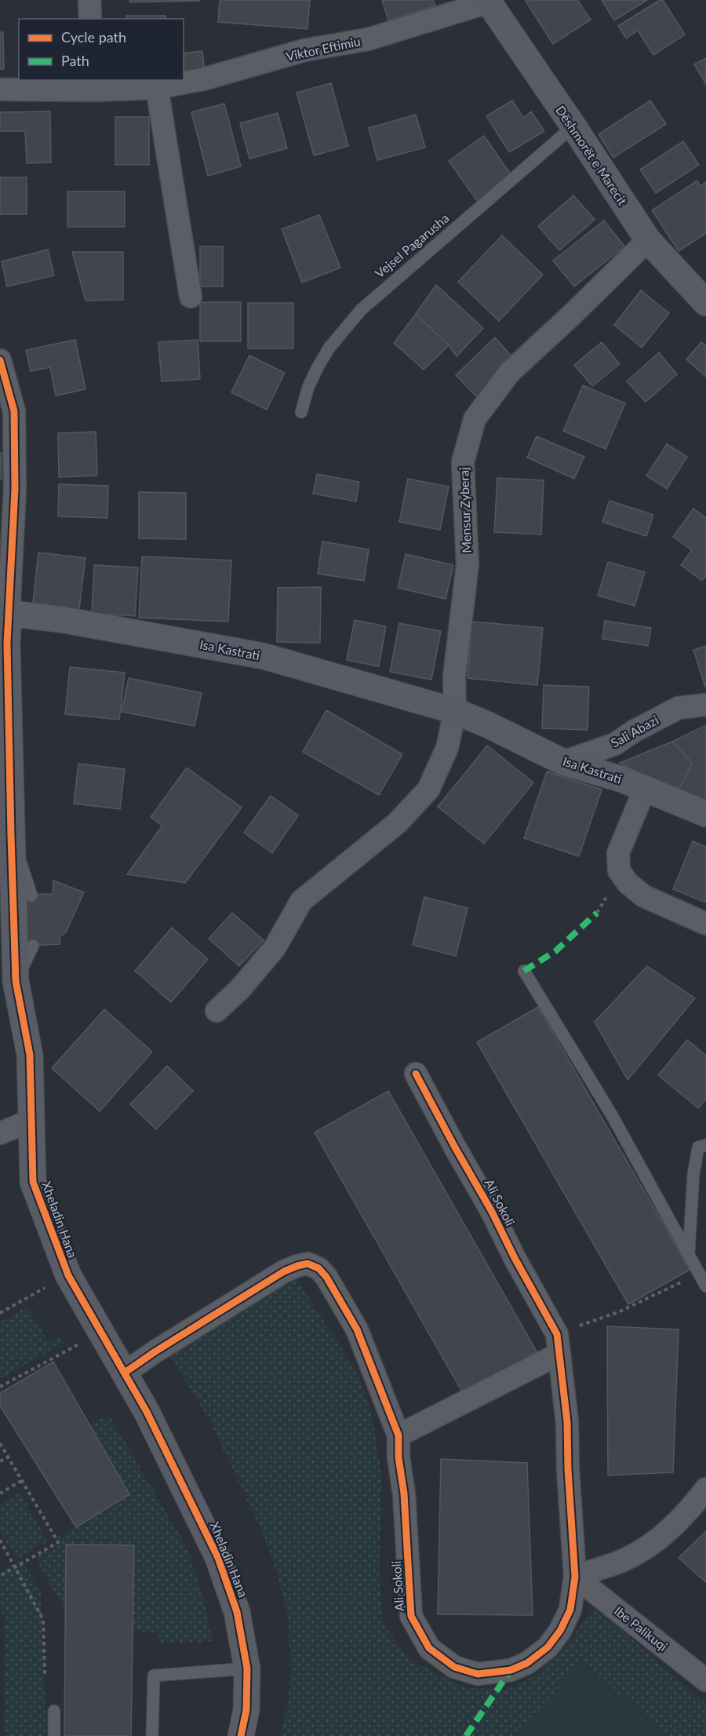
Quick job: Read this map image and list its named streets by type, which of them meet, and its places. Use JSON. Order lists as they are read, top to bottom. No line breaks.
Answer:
{"streets":{"street":["Viktor Eftimiu","Dëshmorët e Marecit","Mensur Zyberaj","Isa Kastrati","Sali Abazi","Ali Sokoli","Xheladin Hana","Ibe Palikuqi"],"lane":["Vejsel Pagarusha"]},"crossings":[["Viktor Eftimiu","Dëshmorët e Marecit"],["Dëshmorët e Marecit","Vejsel Pagarusha"],["Dëshmorët e Marecit","Mensur Zyberaj"],["Mensur Zyberaj","Isa Kastrati"],["Isa Kastrati","Sali Abazi"],["Isa Kastrati","Xheladin Hana"],["Ali Sokoli","Xheladin Hana"],["Ali Sokoli","Ibe Palikuqi"]],"legend":["Cycle path","Path"]}
